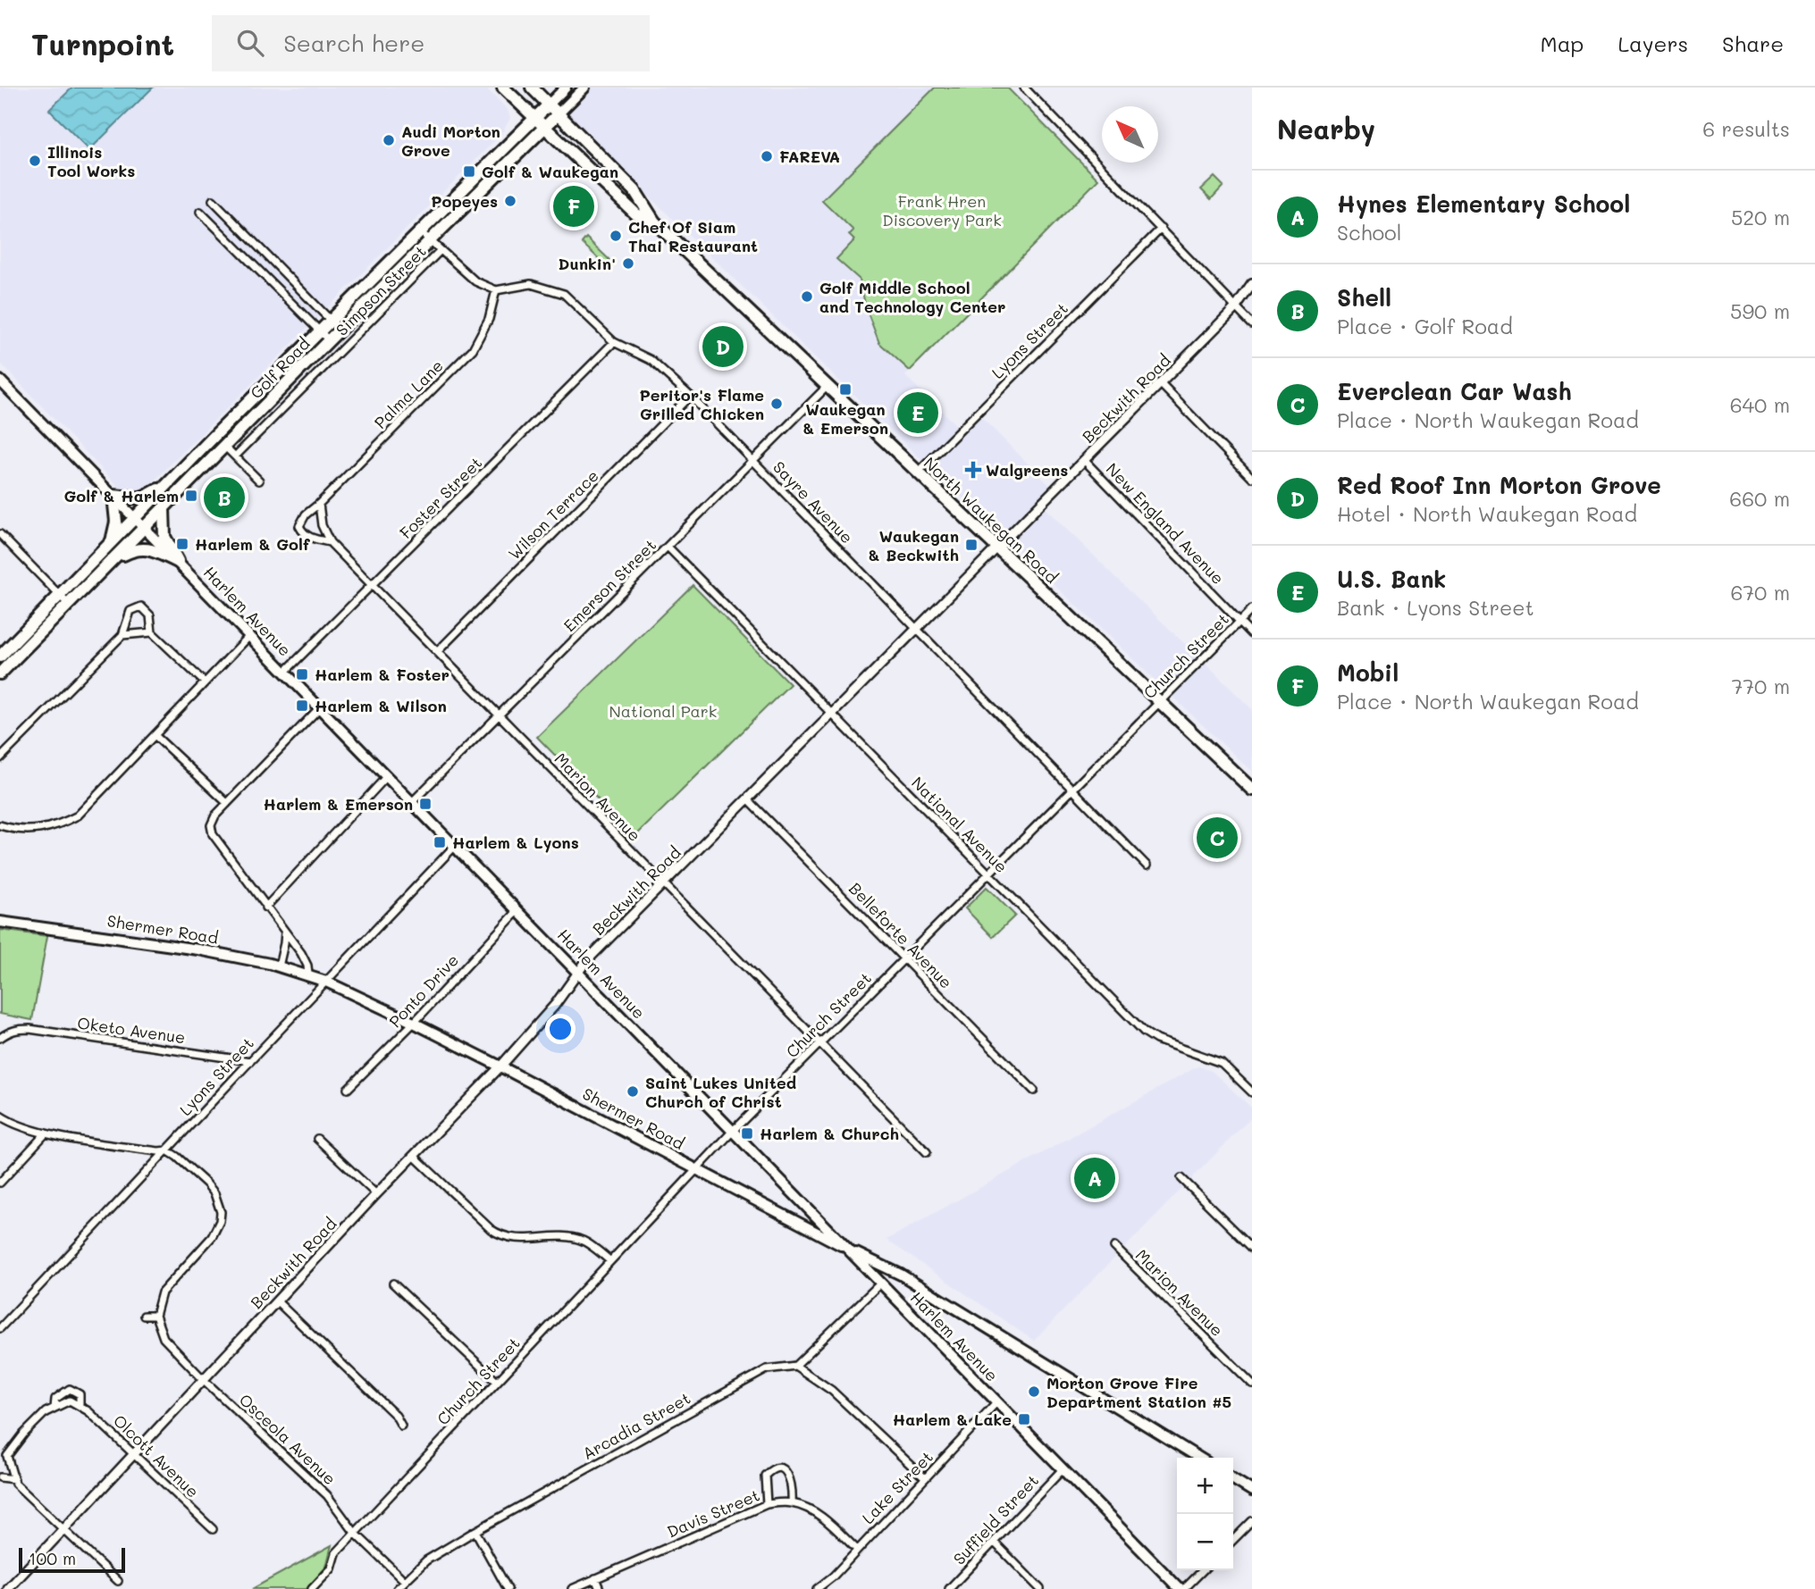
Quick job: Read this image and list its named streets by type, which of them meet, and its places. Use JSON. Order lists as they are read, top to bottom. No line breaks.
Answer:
{"streets":{"main road":["Golf Road","North Waukegan Road","Harlem Avenue","Shermer Road"],"street":["Simpson Street","Lyons Street","Palma Lane","Beckwith Road","Foster Street","Sayre Avenue","Wilson Terrace","New England Avenue","Emerson Street","Church Street","Marion Avenue","National Avenue","Belleforte Avenue","Ponto Drive","Oketo Avenue","Arcadia Street","Osceola Avenue","Olcott Avenue","Lake Street","Davis Street","Suffield Street"]},"crossings":[["Lyons Street","North Waukegan Road"],["Lyons Street","Harlem Avenue"],["Lyons Street","Shermer Road"],["Lyons Street","Oketo Avenue"],["Golf Road","North Waukegan Road"],["Golf Road","Harlem Avenue"],["Palma Lane","Sayre Avenue"],["Palma Lane","Marion Avenue"],["Beckwith Road","Sayre Avenue"],["Beckwith Road","North Waukegan Road"],["Beckwith Road","New England Avenue"],["Beckwith Road","Harlem Avenue"],["Beckwith Road","Marion Avenue"],["Beckwith Road","National Avenue"],["Beckwith Road","Shermer Road"],["Beckwith Road","Belleforte Avenue"],["Beckwith Road","Osceola Avenue"],["Beckwith Road","Olcott Avenue"],["Foster Street","Sayre Avenue"],["Foster Street","Harlem Avenue"],["Foster Street","Marion Avenue"],["Sayre Avenue","Wilson Terrace"],["Sayre Avenue","Emerson Street"],["Sayre Avenue","Church Street"],["Wilson Terrace","Marion Avenue"],["North Waukegan Road","Emerson Street"],["North Waukegan Road","Church Street"],["New England Avenue","Church Street"],["Emerson Street","Harlem Avenue"],["Emerson Street","Marion Avenue"],["Emerson Street","National Avenue"],["Harlem Avenue","Church Street"],["Harlem Avenue","Shermer Road"],["Harlem Avenue","Ponto Drive"],["Harlem Avenue","Lake Street"],["Harlem Avenue","Suffield Street"],["Church Street","Marion Avenue"],["Church Street","National Avenue"],["Church Street","Shermer Road"],["Church Street","Belleforte Avenue"],["Church Street","Osceola Avenue"],["Shermer Road","Ponto Drive"],["Arcadia Street","Osceola Avenue"],["Lake Street","Davis Street"]],"parks":["Frank Hren Discovery Park","National Park"],"places":{"other":["Audi Morton Grove","FAREVA","Illinois Tool Works","Popeyes","Chef Of Siam Thai Restaurant","Dunkin'","Golf Middle School and Technology Center","Peritor's Flame Grilled Chicken","Saint Lukes United Church of Christ","Morton Grove Fire Department Station #5"],"transit":["Golf & Waukegan","Waukegan & Emerson","Golf & Harlem","Harlem & Golf","Waukegan & Beckwith","Harlem & Foster","Harlem & Wilson","Harlem & Emerson","Harlem & Lyons","Harlem & Church","Harlem & Lake"],"health":["Walgreens"]},"scale_bar":"100 m","north":"top left","page":{"header":"Turnpoint","search":"Search here","nav":["Map","Layers","Share"],"heading":["Nearby","6 results"],"list":[{"mark":"A","name":"Hynes Elementary School","note":"School","value":"520 m"},{"mark":"B","name":"Shell","note":"Place · Golf Road","value":"590 m"},{"mark":"C","name":"Everclean Car Wash","note":"Place · North Waukegan Road","value":"640 m"},{"mark":"D","name":"Red Roof Inn Morton Grove","note":"Hotel · North Waukegan Road","value":"660 m"},{"mark":"E","name":"U.S. Bank","note":"Bank · Lyons Street","value":"670 m"},{"mark":"F","name":"Mobil","note":"Place · North Waukegan Road","value":"770 m"}],"pins":["F","D","E","B","C","A"],"map_buttons":["+","−"],"scale":"100 m"}}
